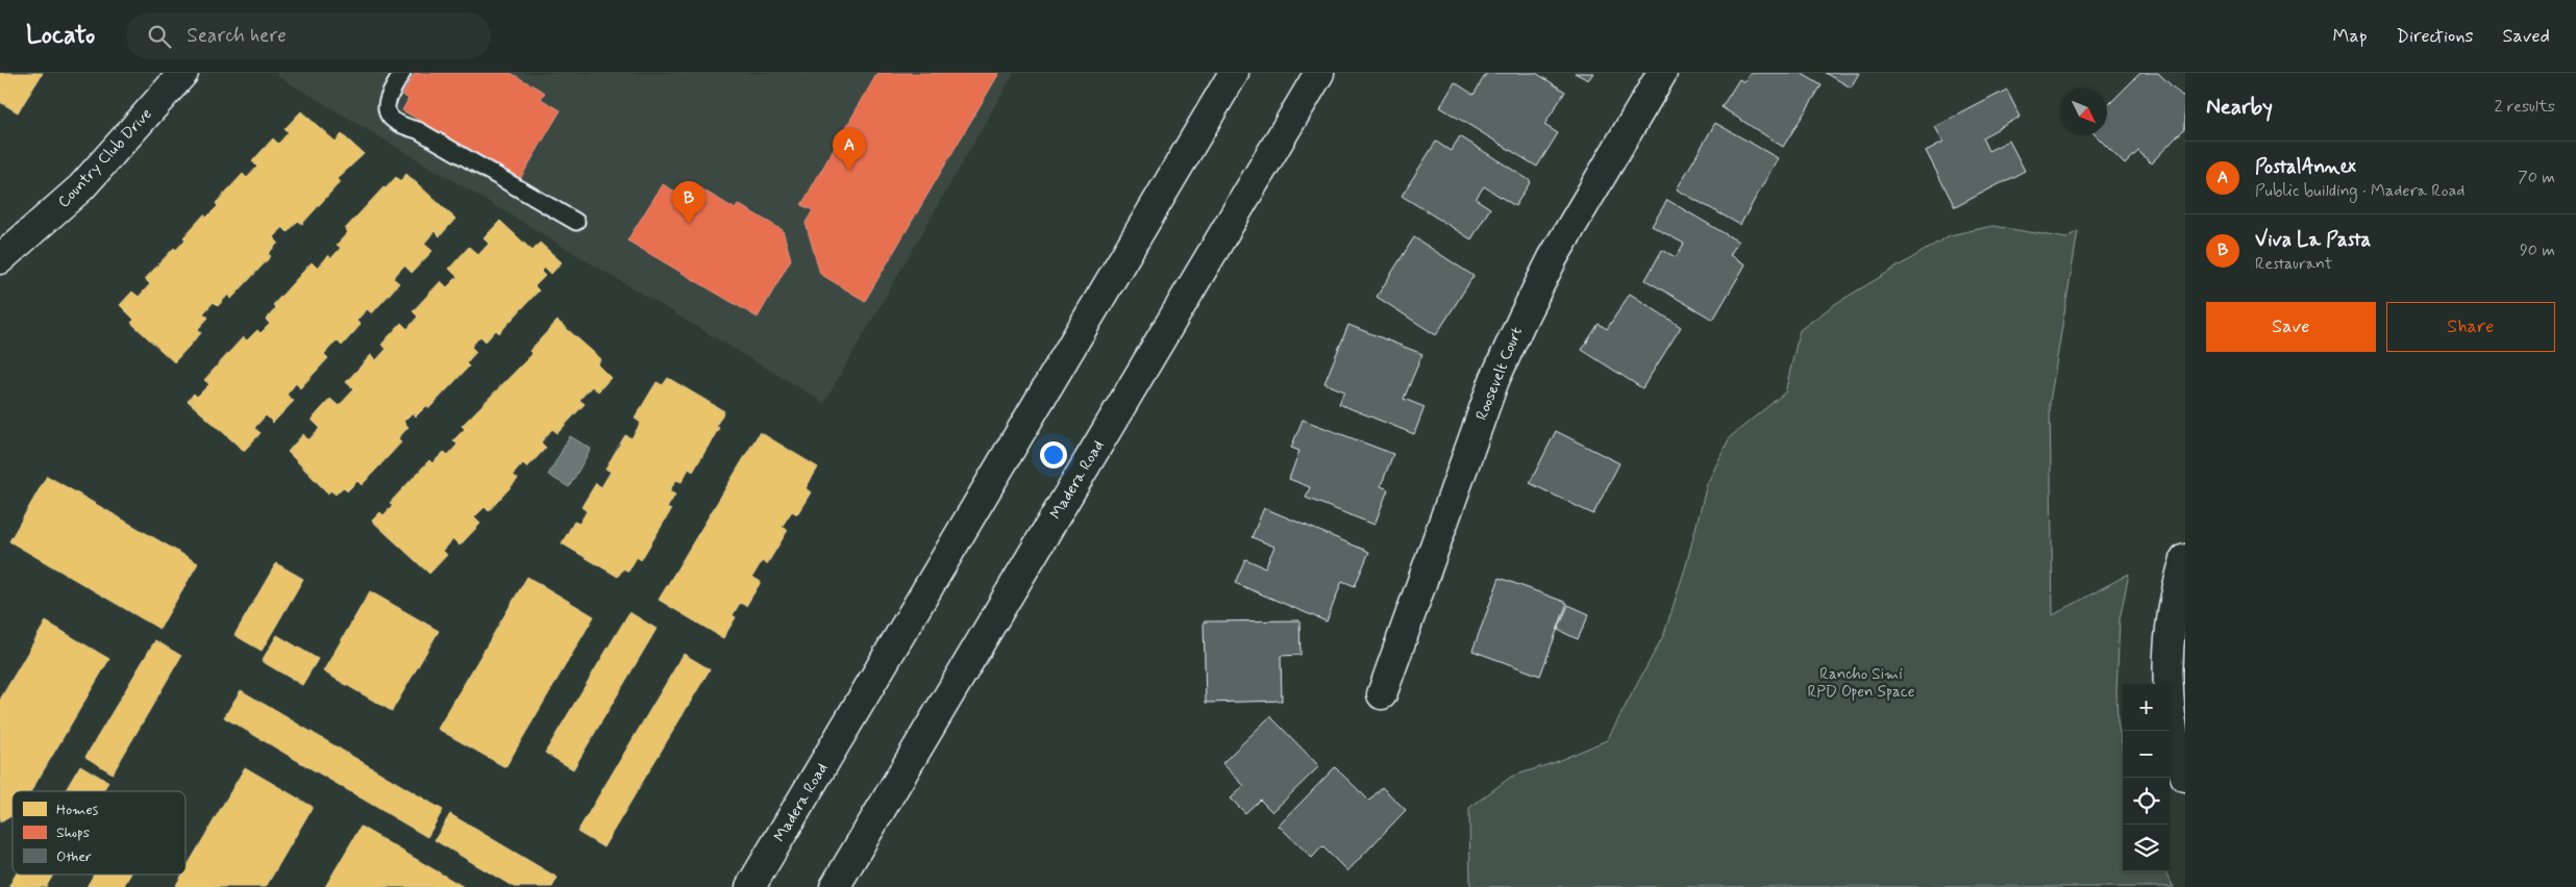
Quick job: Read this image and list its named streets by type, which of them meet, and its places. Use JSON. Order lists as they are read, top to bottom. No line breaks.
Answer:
{"streets":{"main road":["Country Club Drive","Roosevelt Court","Madera Road"]},"parks":["Rancho Simi RPD Open Space"],"legend":["Homes","Shops","Other"],"north":"bottom right","page":{"header":"Locato","search":"Search here","nav":["Map","Directions","Saved"],"heading":["Nearby","2 results"],"pins":["A","B"],"list":[{"mark":"A","name":"PostalAnnex","note":"Public building · Madera Road","value":"70 m"},{"mark":"B","name":"Viva La Pasta","note":"Restaurant","value":"90 m"}],"buttons":["Save","Share"],"map_buttons":["+","−"]}}
